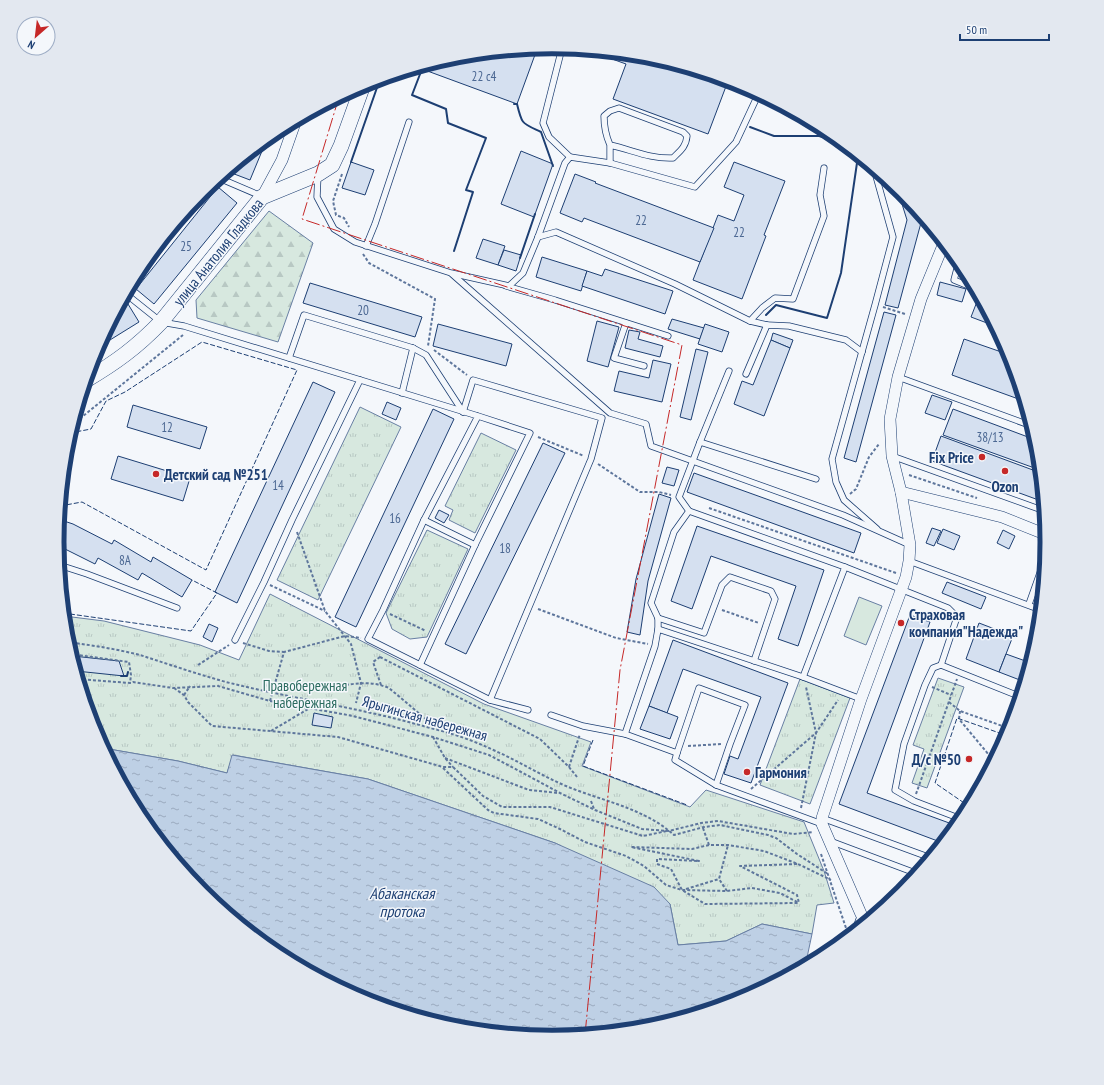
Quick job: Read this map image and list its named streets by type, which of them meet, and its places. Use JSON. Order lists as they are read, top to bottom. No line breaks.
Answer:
{"streets":{"main road":["улица Анатолия Гладкова"],"path":["Ярыгинская набережная"]},"water":["Абаканская протока"],"parks":["Правобережная набережная"],"places":["Fix Price","Ozon","Детский сад №251","Страховая компания\"Надежда\"","Д/с №50","Гармония"],"house_numbers":["22 с4","22","22","25","20","12","38/13","14","16","18","8А"],"scale_bar":"50 m","north":"bottom left"}
